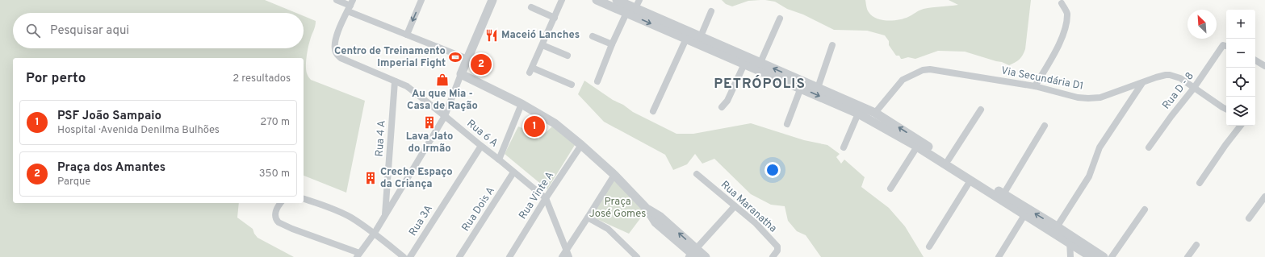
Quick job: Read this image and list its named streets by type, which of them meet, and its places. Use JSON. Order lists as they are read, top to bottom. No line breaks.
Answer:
{"streets":{"street":["Via Secundária D1","Rua D - 8","Rua 6 A","Rua 4 A","Rua Vinte A","Rua Maranatha","Rua Dois A","Rua 3A"]},"crossings":[["Via Secundária D1","Rua D - 8"],["Rua 6 A","Rua 4 A"],["Rua 6 A","Rua Vinte A"],["Rua 6 A","Rua Dois A"],["Rua 6 A","Rua 3A"]],"districts":["PETRÓPOLIS"],"parks":["Praça José Gomes"],"places":{"restaurant":["Maceió Lanches"],"sports":["Centro de Treinamento Imperial Fight"],"shop":["Au que Mia - Casa de Ração"],"building":["Lava Jato do Irmão","Creche Espaço da Criança"]},"north":"top left","page":{"map_buttons":["+","−"],"search":"Pesquisar aqui","pins":["2","1"],"heading":["Por perto","2 resultados"],"list":[{"mark":"1","name":"PSF João Sampaio","note":"Hospital · Avenida Denilma Bulhões","value":"270 m"},{"mark":"2","name":"Praça dos Amantes","note":"Parque","value":"350 m"}]}}
